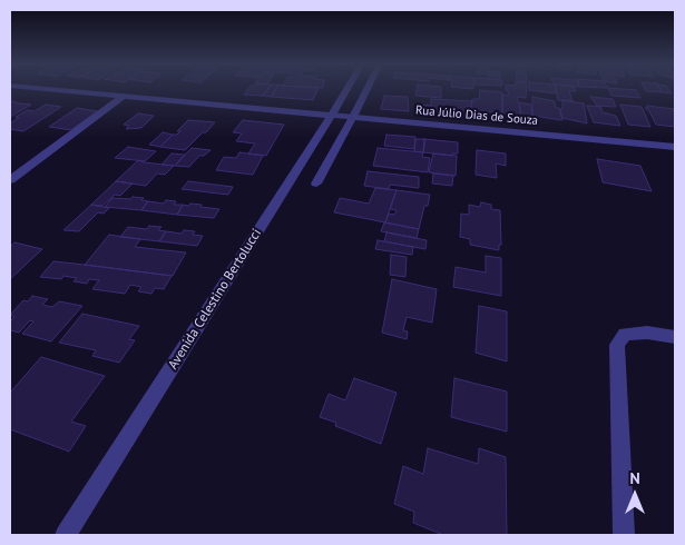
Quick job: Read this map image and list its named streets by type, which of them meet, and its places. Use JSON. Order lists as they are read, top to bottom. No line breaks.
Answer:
{"streets":{"street":["Rua Júlio Dias de Souza","Avenida Celestino Bertolucci"]},"crossings":[["Rua Júlio Dias de Souza","Avenida Celestino Bertolucci"]],"north":"top"}
